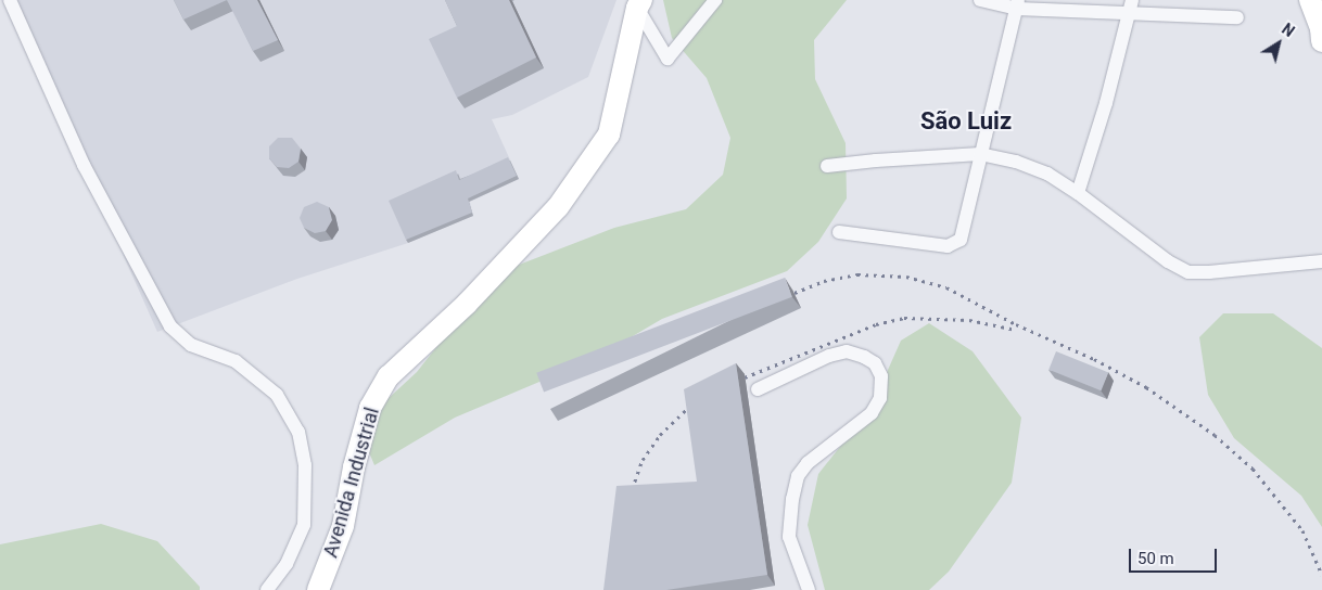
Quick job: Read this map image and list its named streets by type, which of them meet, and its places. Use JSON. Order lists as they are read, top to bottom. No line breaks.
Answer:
{"streets":{"main road":["Avenida Industrial"]},"districts":["São Luiz"],"scale_bar":"50 m","north":"top right"}
